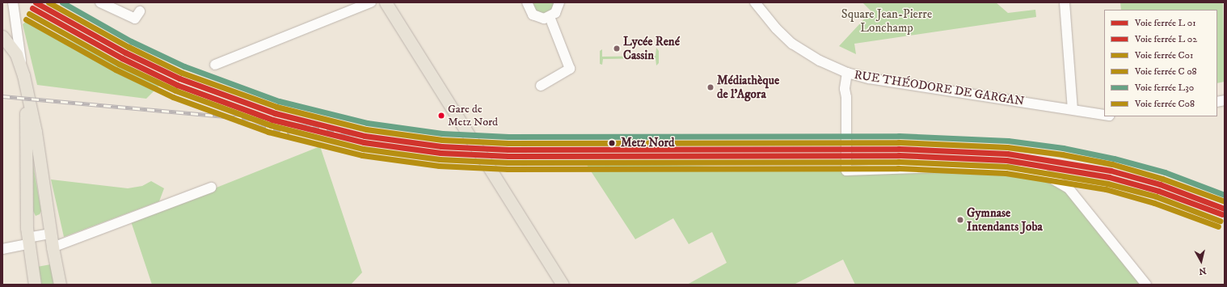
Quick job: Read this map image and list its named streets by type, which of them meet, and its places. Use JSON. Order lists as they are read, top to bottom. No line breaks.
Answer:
{"streets":{"street":["RUE THÉODORE DE GARGAN"]},"parks":["Square Jean-Pierre Lonchamp"],"places":["Lycée René Cassin","Médiathèque de l'Agora","Gare de Metz Nord","Metz Nord","Gymnase Intendants Joba"],"lines":["rail line C01","rail line L30","rail line C08"],"legend":["Voie ferrée L 01","Voie ferrée L 02","Voie ferrée C01","Voie ferrée C 08","Voie ferrée L30","Voie ferrée C08"],"north":"bottom"}
